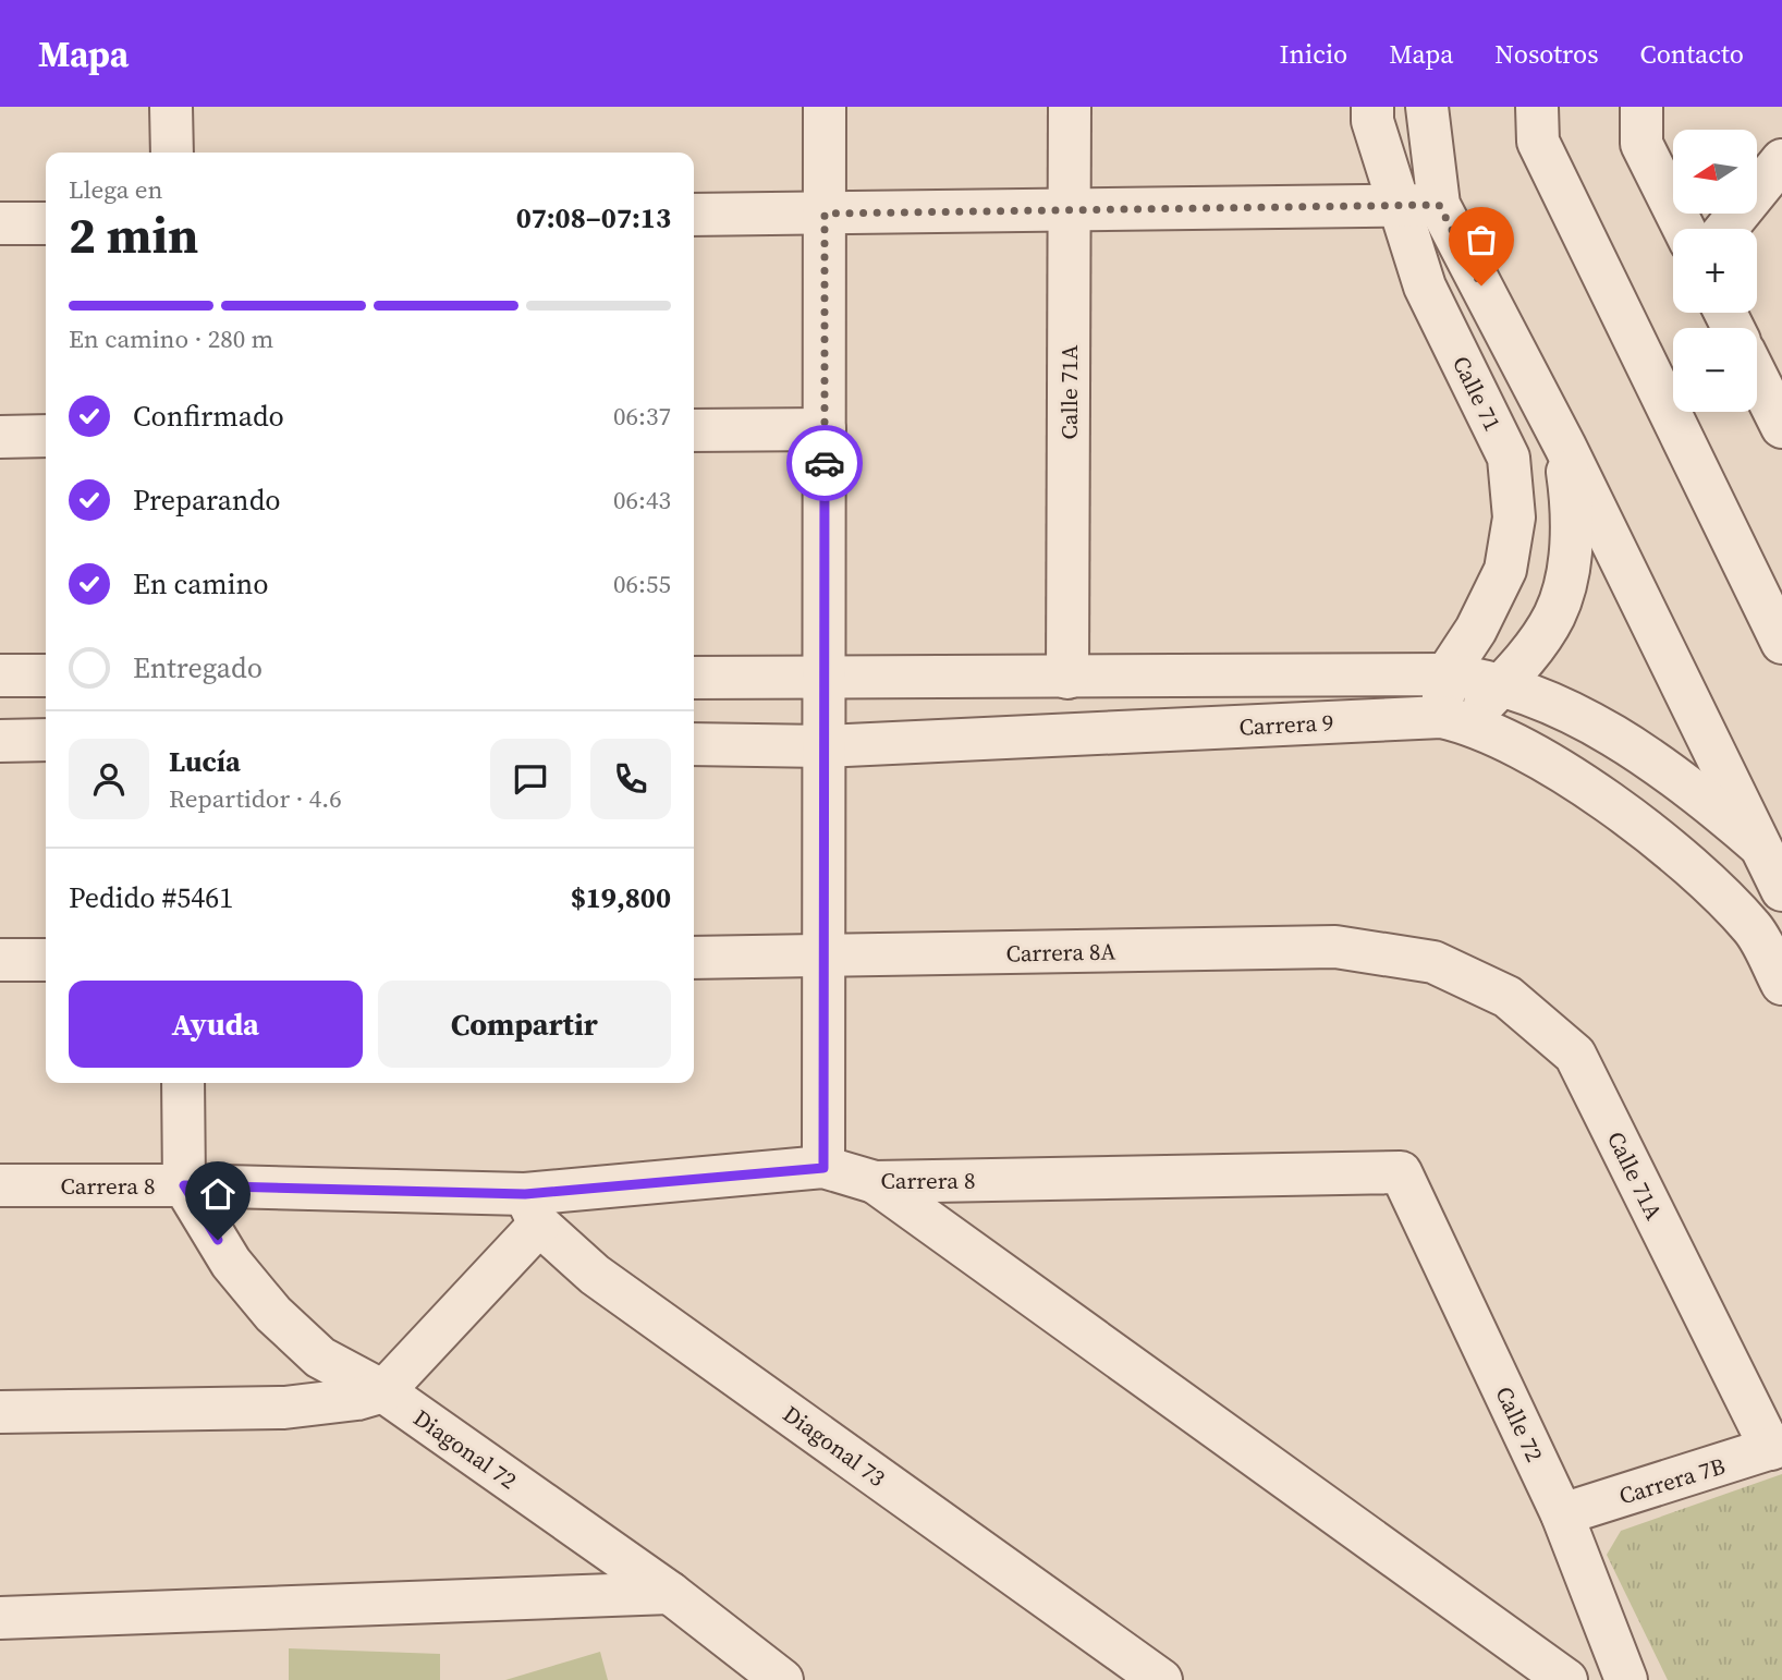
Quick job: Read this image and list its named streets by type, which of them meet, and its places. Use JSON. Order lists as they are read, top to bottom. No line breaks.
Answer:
{"streets":{"street":["Calle 71A","Calle 71","Carrera 9","Carrera 8A","Carrera 8","Calle 72","Diagonal 73","Diagonal 72","Carrera 7B"]},"crossings":[["Calle 71A","Carrera 9"],["Calle 71A","Carrera 8A"],["Calle 71A","Carrera 7B"],["Calle 71","Carrera 9"],["Carrera 8","Calle 72"],["Carrera 8","Diagonal 73"],["Carrera 8","Diagonal 72"],["Calle 72","Carrera 7B"]],"north":"left","page":{"header":"Mapa","nav":["Inicio","Mapa","Nosotros","Contacto"],"map_buttons":["+","−"],"heading":["2 min","Llega en","07:08–07:13"],"panel":["Lucía","Repartidor · 4.6","Pedido #5461","$19,800"],"bar":"En camino · 280 m","list":[["Confirmado","06:37"],["Preparando","06:43"],["En camino","06:55"],"Entregado"],"buttons":["Ayuda","Compartir"]}}
